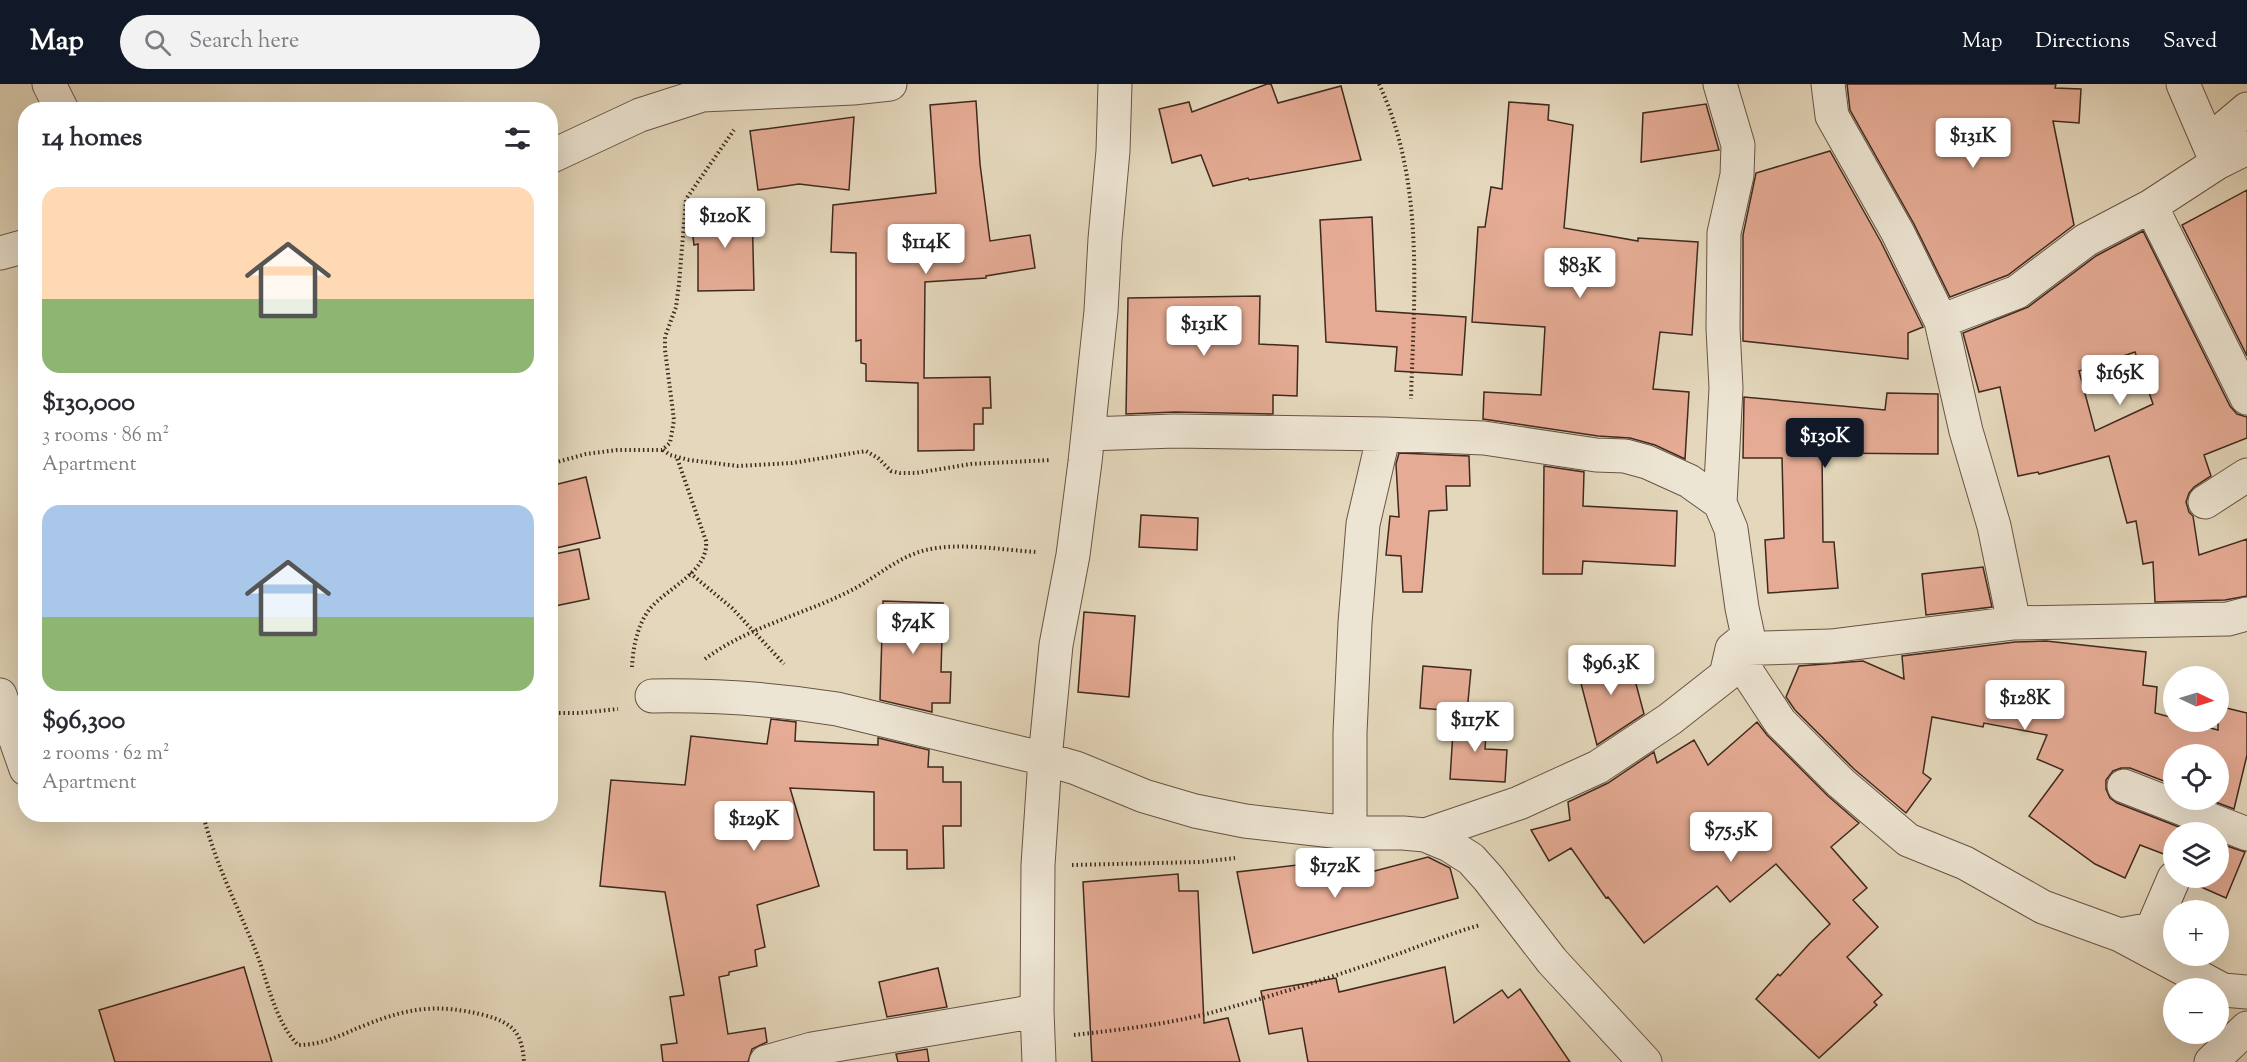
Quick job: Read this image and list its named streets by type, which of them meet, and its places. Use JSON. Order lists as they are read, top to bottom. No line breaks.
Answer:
{"north":"right","page":{"header":"Map","search":"Search here","nav":["Map","Directions","Saved"],"heading":"14 homes","price":["$131K","$120K","$114K","$83K","$131K","$165K","$130K","$74K","$96.3K","$128K","$117K","$129K","$75.5K","$172K"],"list":[{"name":"$130,000","note":"3 rooms · 86 m² · Apartment"},{"name":"$96,300","note":"2 rooms · 62 m² · Apartment"}],"map_buttons":["+","−"]}}
